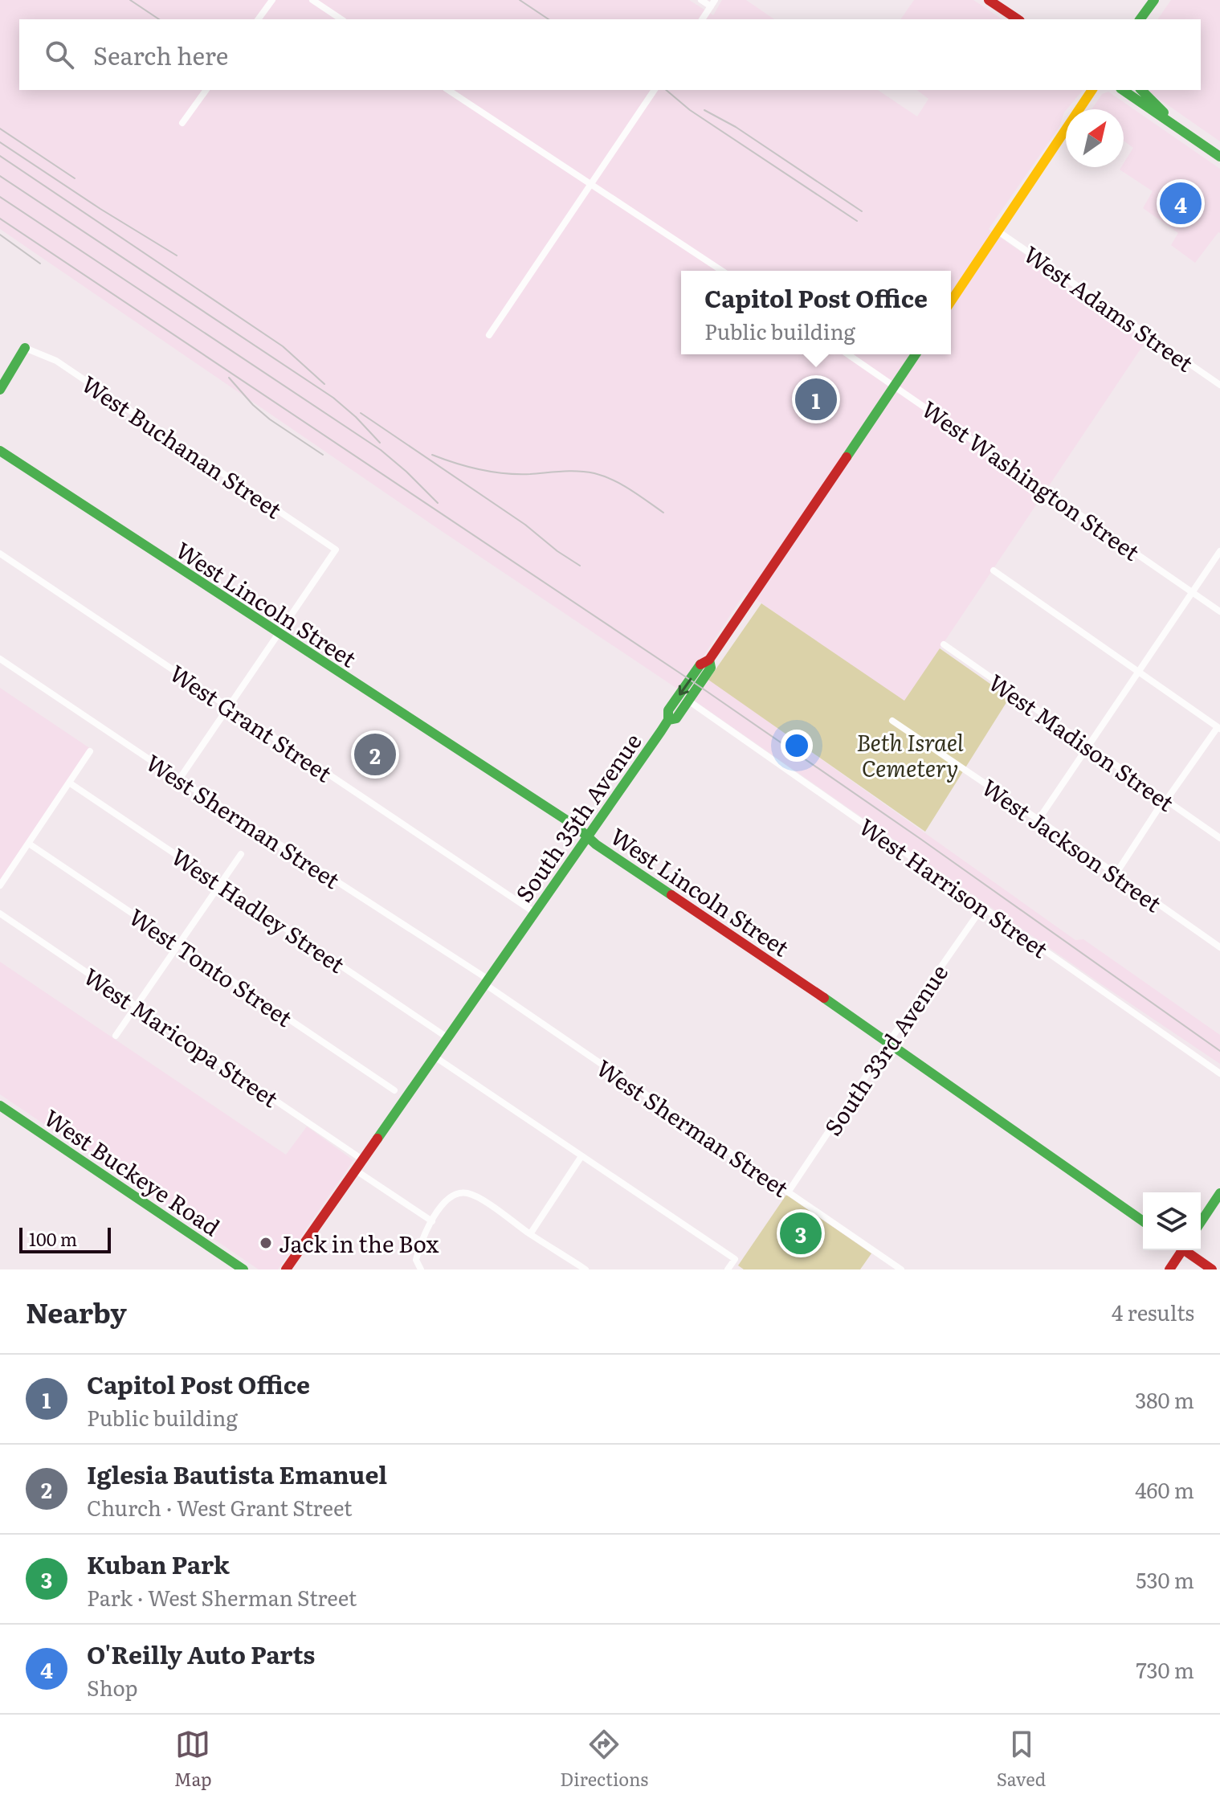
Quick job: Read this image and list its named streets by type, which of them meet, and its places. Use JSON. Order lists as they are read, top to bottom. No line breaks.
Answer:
{"streets":{"main road":["West Lincoln Street","South 35th Avenue","West Buckeye Road"],"street":["West Adams Street","West Buchanan Street","West Washington Street","West Grant Street","West Madison Street","West Sherman Street","West Jackson Street","West Harrison Street","West Hadley Street","West Tonto Street","West Maricopa Street","South 33rd Avenue"]},"crossings":[["West Buchanan Street","West Lincoln Street"],["West Washington Street","South 35th Avenue"],["West Lincoln Street","South 35th Avenue"],["West Lincoln Street","South 33rd Avenue"],["West Grant Street","South 35th Avenue"],["South 35th Avenue","West Sherman Street"],["South 35th Avenue","West Hadley Street"],["South 35th Avenue","West Maricopa Street"],["West Sherman Street","South 33rd Avenue"],["West Harrison Street","South 33rd Avenue"]],"parks":["Beth Israel Cemetery"],"places":["Jack in the Box"],"scale_bar":"100 m","north":"top right","page":{"search":"Search here","pins":["4","1","2","3"],"popup":["Capitol Post Office","Public building"],"scale":"100 m","heading":["Nearby","4 results"],"list":[{"mark":"1","name":"Capitol Post Office","note":"Public building","value":"380 m"},{"mark":"2","name":"Iglesia Bautista Emanuel","note":"Church · West Grant Street","value":"460 m"},{"mark":"3","name":"Kuban Park","note":"Park · West Sherman Street","value":"530 m"},{"mark":"4","name":"O'Reilly Auto Parts","note":"Shop","value":"730 m"}],"nav":["Map","Directions","Saved"]}}
